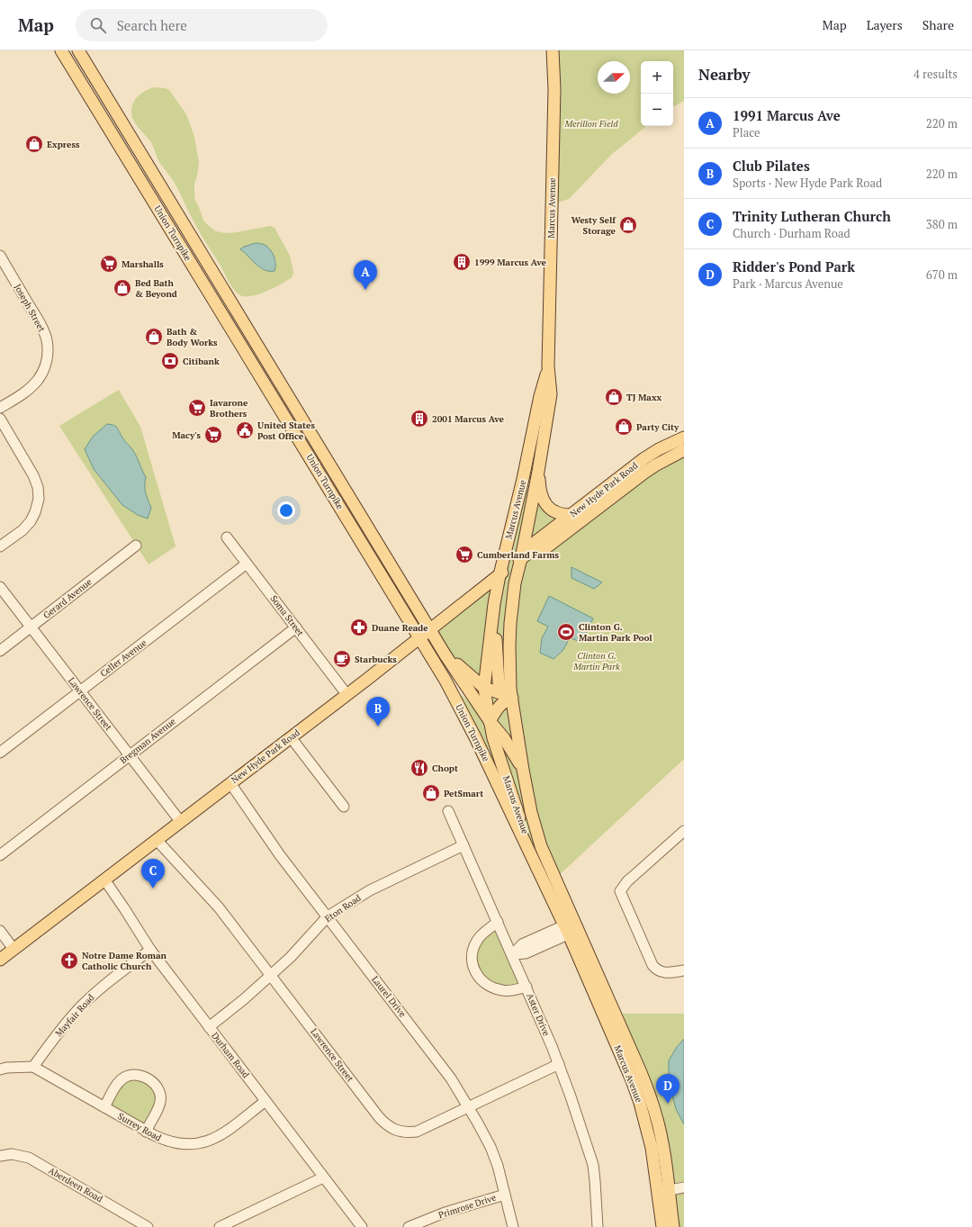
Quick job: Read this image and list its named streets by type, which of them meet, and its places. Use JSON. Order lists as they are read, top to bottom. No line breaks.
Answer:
{"streets":{"main road":["Marcus Avenue","Union Turnpike","New Hyde Park Road"],"street":["Joseph Street","Gerard Avenue","Soma Street","Celler Avenue","Lawrence Street","Bregman Avenue","Eton Road","Laurel Drive","Aster Drive","Mayfair Road","Durham Road","Surrey Road","Aberdeen Road","Primrose Drive"]},"crossings":[["Marcus Avenue","Union Turnpike"],["Marcus Avenue","New Hyde Park Road"],["Union Turnpike","New Hyde Park Road"],["New Hyde Park Road","Soma Street"],["New Hyde Park Road","Lawrence Street"],["New Hyde Park Road","Laurel Drive"],["New Hyde Park Road","Durham Road"],["Gerard Avenue","Lawrence Street"],["Soma Street","Celler Avenue"],["Soma Street","Bregman Avenue"],["Celler Avenue","Lawrence Street"],["Lawrence Street","Bregman Avenue"],["Lawrence Street","Eton Road"],["Lawrence Street","Laurel Drive"],["Lawrence Street","Aster Drive"],["Eton Road","Laurel Drive"],["Eton Road","Aster Drive"],["Eton Road","Durham Road"],["Laurel Drive","Primrose Drive"],["Mayfair Road","Durham Road"],["Mayfair Road","Surrey Road"],["Durham Road","Surrey Road"]],"parks":["Merillon Field","Clinton G. Martin Park"],"places":{"shop":["Express","Westy Self Storage","Bed Bath & Beyond","Bath & Body Works","TJ Maxx","Party City","PetSmart"],"building":["1999 Marcus Ave","2001 Marcus Ave"],"supermarket":["Marshalls","Iavarone Brothers","Macy's","Cumberland Farms"],"bank":["Citibank"],"public building":["United States Post Office"],"pharmacy":["Duane Reade"],"sports":["Clinton G. Martin Park Pool"],"cafe":["Starbucks"],"restaurant":["Chopt"],"church":["Notre Dame Roman Catholic Church"]},"north":"right","page":{"header":"Map","search":"Search here","nav":["Map","Layers","Share"],"heading":["Nearby","4 results"],"map_buttons":["+","−"],"list":[{"mark":"A","name":"1991 Marcus Ave","note":"Place","value":"220 m"},{"mark":"B","name":"Club Pilates","note":"Sports · New Hyde Park Road","value":"220 m"},{"mark":"C","name":"Trinity Lutheran Church","note":"Church · Durham Road","value":"380 m"},{"mark":"D","name":"Ridder's Pond Park","note":"Park · Marcus Avenue","value":"670 m"}],"pins":["A","B","C","D"]}}
